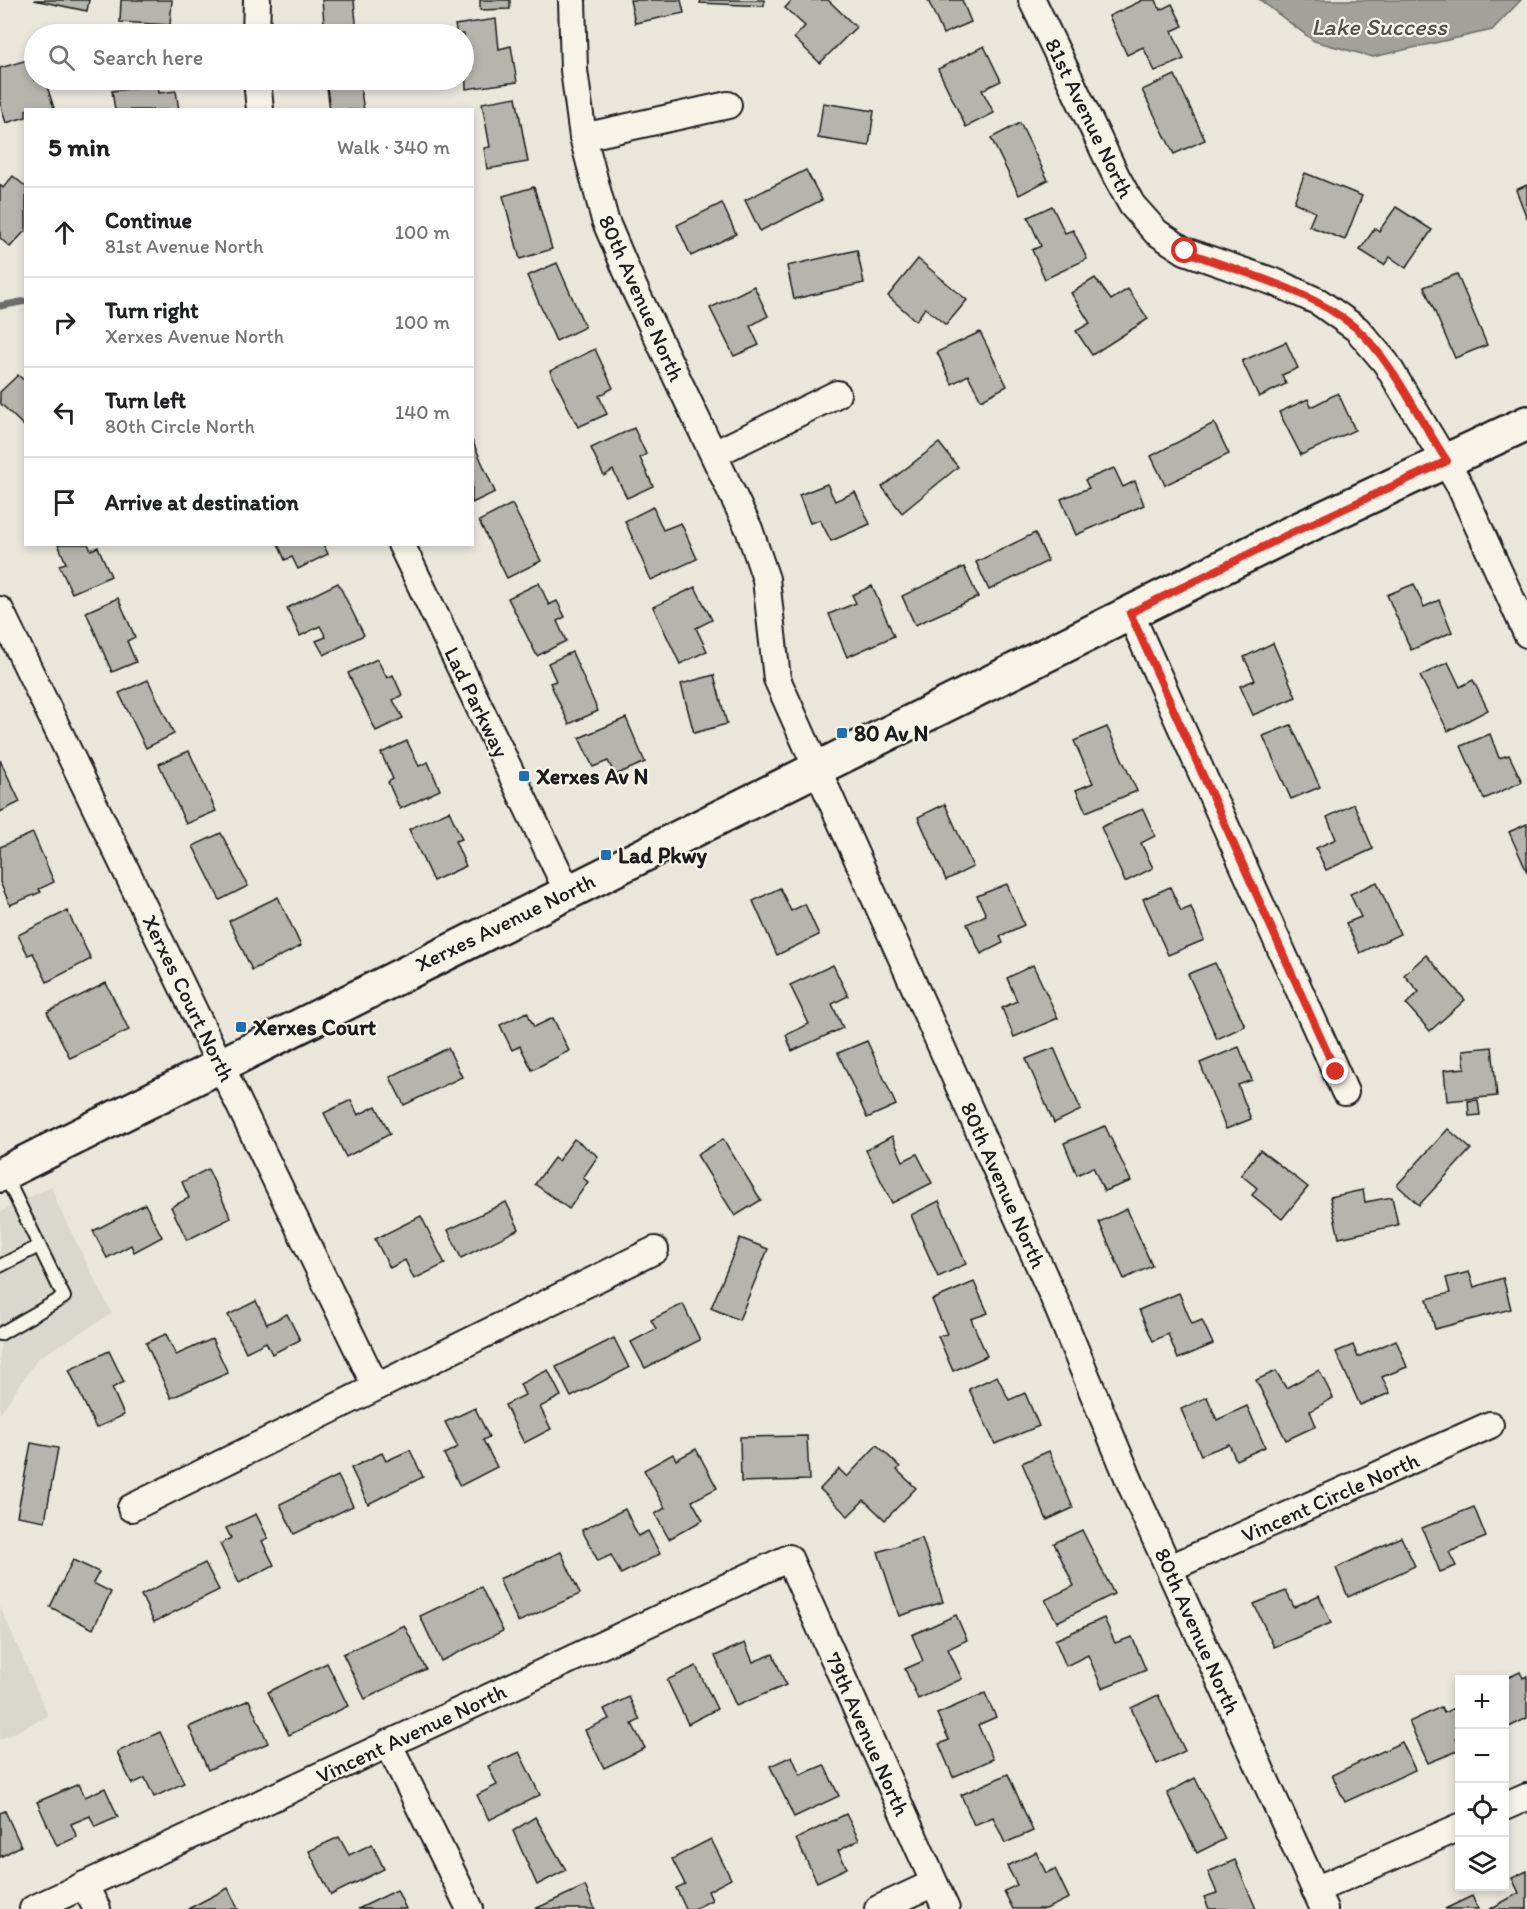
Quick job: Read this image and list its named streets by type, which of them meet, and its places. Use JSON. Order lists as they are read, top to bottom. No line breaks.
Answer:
{"streets":{"street":["81st Avenue North","80th Avenue North","Lad Parkway","Xerxes Avenue North","Xerxes Court North","Vincent Circle North","Vincent Avenue North","79th Avenue North"]},"crossings":[["81st Avenue North","Xerxes Avenue North"],["80th Avenue North","Xerxes Avenue North"],["80th Avenue North","Vincent Circle North"],["Lad Parkway","Xerxes Avenue North"],["Xerxes Avenue North","Xerxes Court North"],["Vincent Avenue North","79th Avenue North"]],"water":["Lake Success"],"places":{"transit":["80 Av N","Xerxes Av N","Lad Pkwy","Xerxes Court"]},"page":{"search":"Search here","heading":["5 min","Walk · 340 m"],"list":[["Continue","81st Avenue North","100 m"],["Turn right","Xerxes Avenue North","100 m"],["Turn left","80th Circle North","140 m"],"Arrive at destination"],"map_buttons":["+","−"]}}
